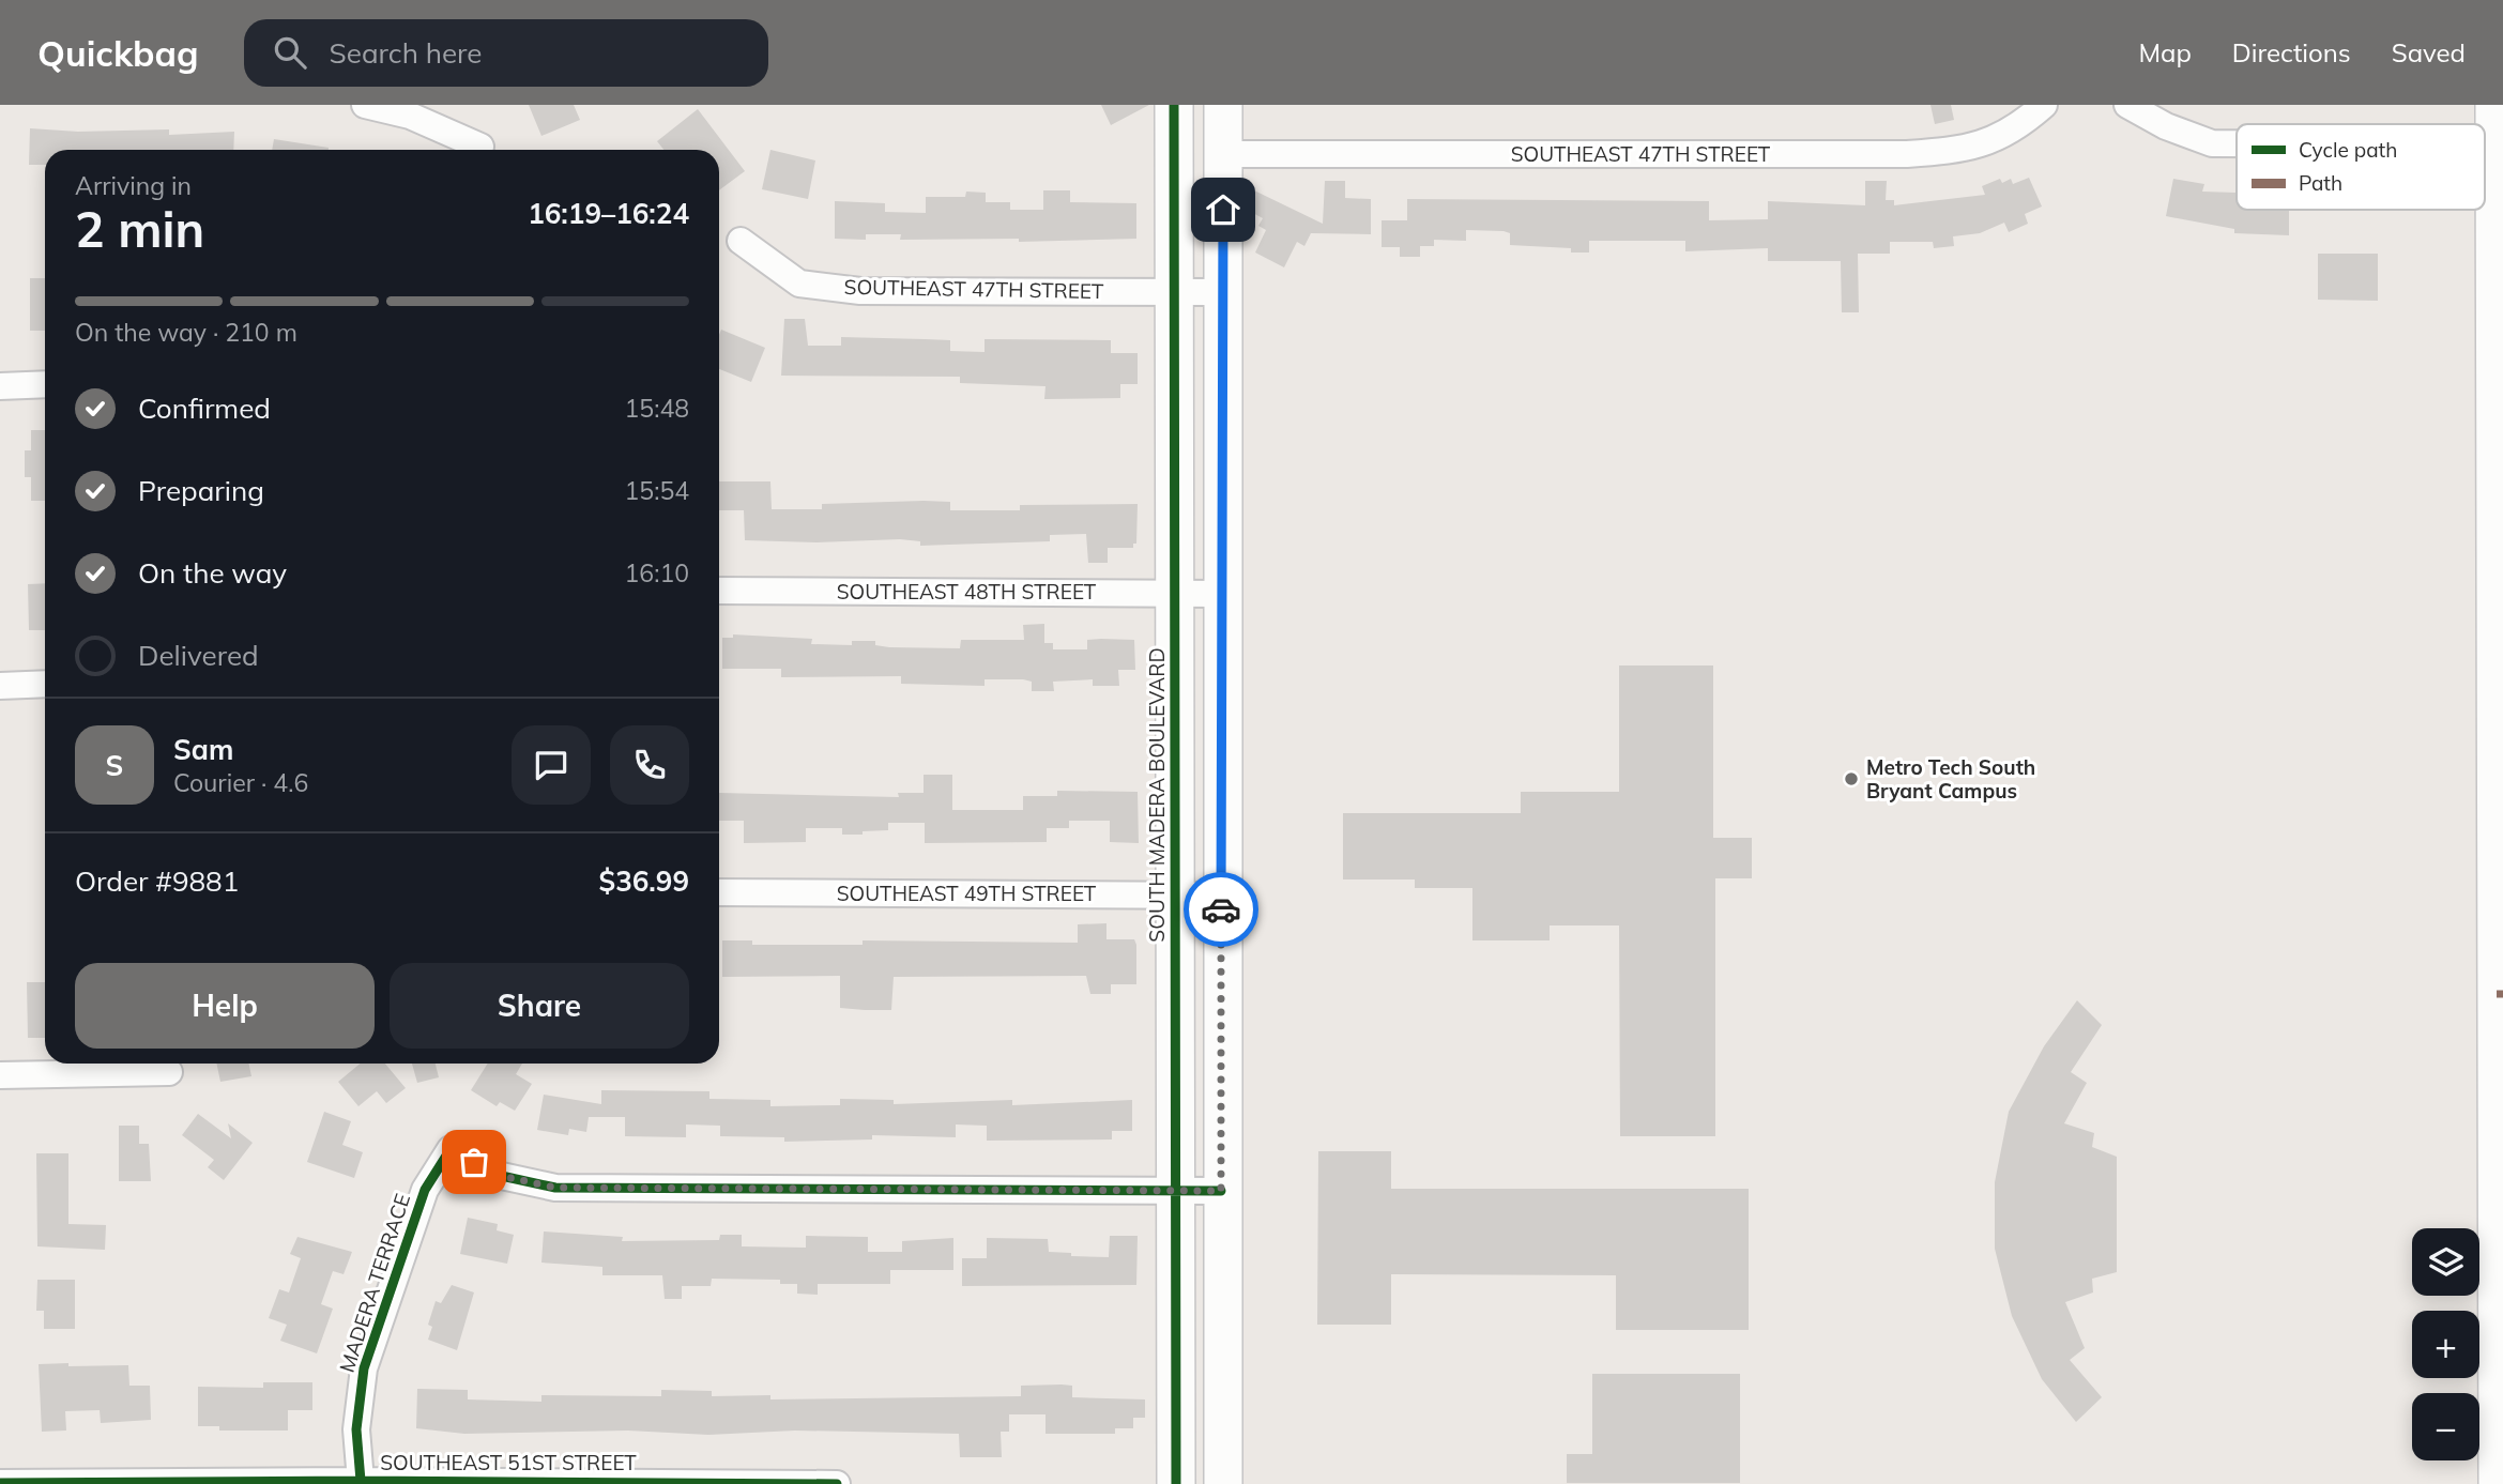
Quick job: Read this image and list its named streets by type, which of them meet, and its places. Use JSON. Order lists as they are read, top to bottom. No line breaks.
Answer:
{"streets":{"street":["SOUTHEAST 47TH STREET","SOUTHEAST 48TH STREET","SOUTH MADERA BOULEVARD","SOUTHEAST 49TH STREET","MADERA TERRACE","SOUTHEAST 51ST STREET"]},"crossings":[["SOUTHEAST 47TH STREET","SOUTH MADERA BOULEVARD"],["SOUTHEAST 48TH STREET","SOUTH MADERA BOULEVARD"],["SOUTH MADERA BOULEVARD","SOUTHEAST 49TH STREET"],["SOUTH MADERA BOULEVARD","MADERA TERRACE"],["MADERA TERRACE","SOUTHEAST 51ST STREET"]],"places":["Metro Tech South Bryant Campus"],"legend":["Cycle path","Path"],"page":{"header":"Quickbag","search":"Search here","nav":["Map","Directions","Saved"],"heading":["2 min","Arriving in","16:19–16:24"],"panel":["Sam","Courier · 4.6","Order #9881","$36.99"],"bar":"On the way · 210 m","list":[["Confirmed","15:48"],["Preparing","15:54"],["On the way","16:10"],"Delivered"],"round":"S","buttons":["Help","Share"],"map_buttons":["+","−"]}}
